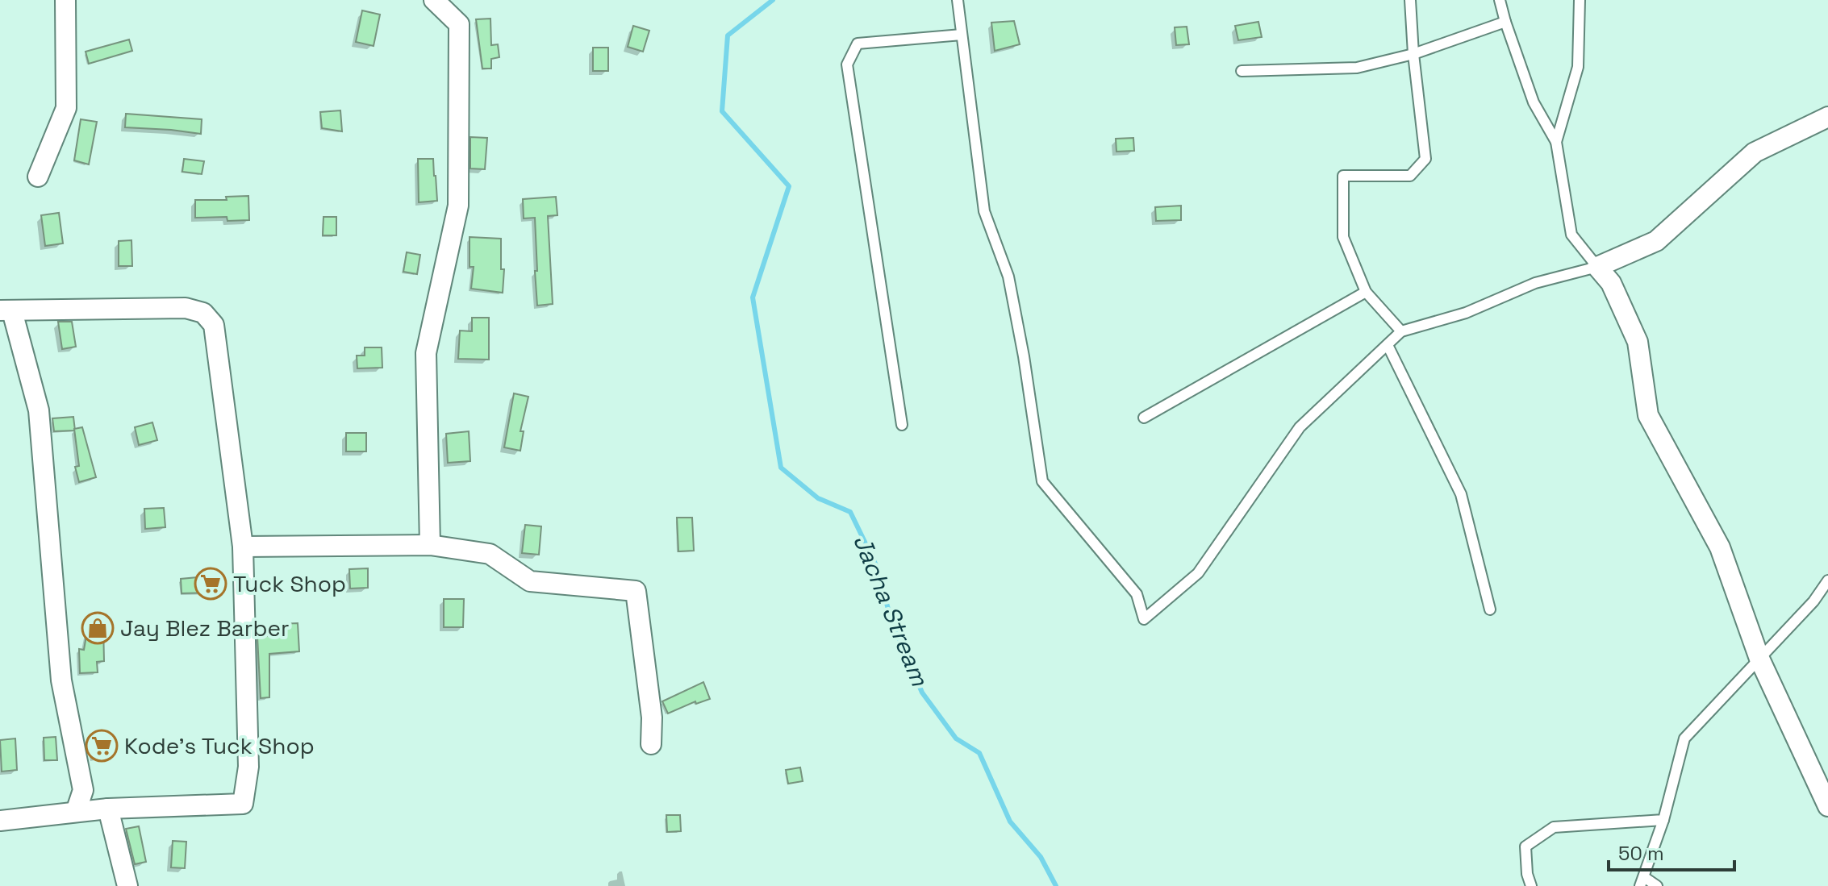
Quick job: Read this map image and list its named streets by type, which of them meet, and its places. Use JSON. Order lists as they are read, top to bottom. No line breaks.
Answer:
{"water":["Jacha Stream"],"places":{"supermarket":["Tuck Shop","Kode's Tuck Shop"],"shop":["Jay Blez Barber"]},"scale_bar":"50 m"}
